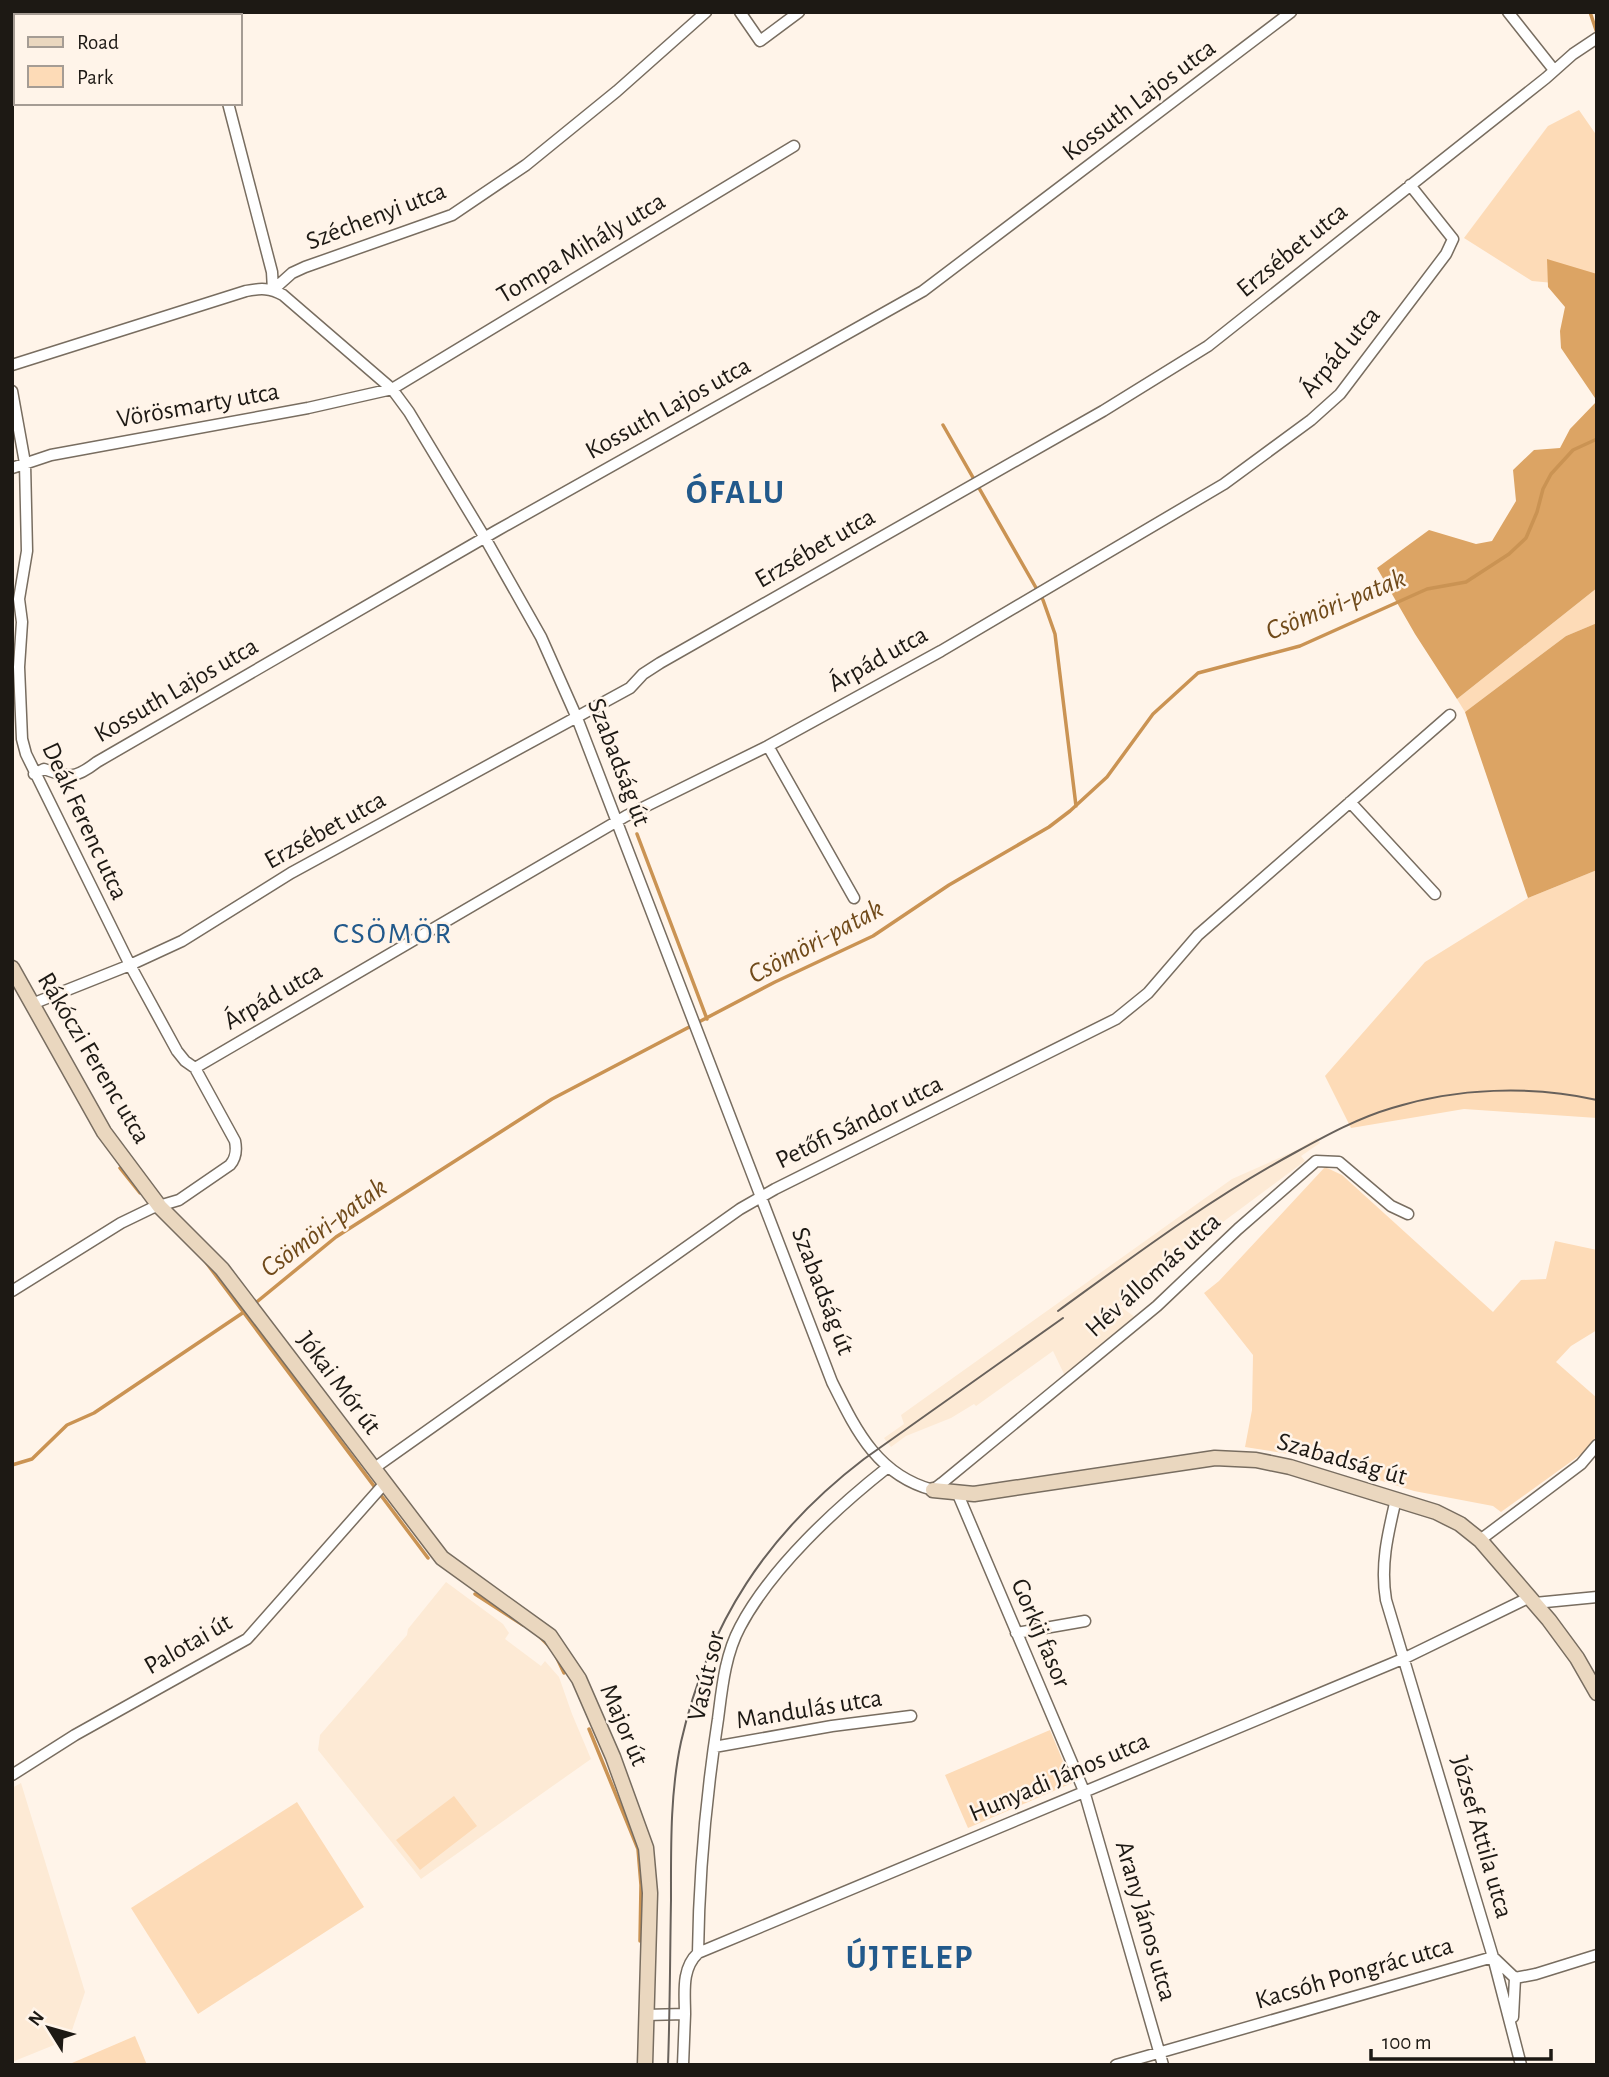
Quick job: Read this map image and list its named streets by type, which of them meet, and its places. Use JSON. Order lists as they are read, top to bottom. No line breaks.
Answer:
{"streets":{"street":["Kossuth Lajos utca","Széchenyi utca","Tompa Mihály utca","Erzsébet utca","Árpád utca","Vörösmarty utca","Szabadság út","Deák Ferenc utca","Rákóczi Ferenc utca","Petőfi Sándor utca","Hév állomás utca","Jókai Mór út","Gorkij fasor","Palotai út","Vasút sor","Mandulás utca","Major út","Hunyadi János utca","József Attila utca","Arany János utca","Kacsóh Pongrác utca"]},"crossings":[["Kossuth Lajos utca","Szabadság út"],["Kossuth Lajos utca","Deák Ferenc utca"],["Széchenyi utca","Szabadság út"],["Tompa Mihály utca","Vörösmarty utca"],["Tompa Mihály utca","Szabadság út"],["Erzsébet utca","Árpád utca"],["Erzsébet utca","Szabadság út"],["Erzsébet utca","Deák Ferenc utca"],["Erzsébet utca","Rákóczi Ferenc utca"],["Árpád utca","Szabadság út"],["Árpád utca","Deák Ferenc utca"],["Vörösmarty utca","Szabadság út"],["Vörösmarty utca","Deák Ferenc utca"],["Szabadság út","Petőfi Sándor utca"],["Szabadság út","Hév állomás utca"],["Szabadság út","Gorkij fasor"],["Szabadság út","Vasút sor"],["Szabadság út","Hunyadi János utca"],["Szabadság út","József Attila utca"],["Deák Ferenc utca","Rákóczi Ferenc utca"],["Deák Ferenc utca","Jókai Mór út"],["Rákóczi Ferenc utca","Jókai Mór út"],["Petőfi Sándor utca","Jókai Mór út"],["Jókai Mór út","Palotai út"],["Jókai Mór út","Major út"],["Gorkij fasor","Hunyadi János utca"],["Gorkij fasor","Arany János utca"],["Palotai út","Major út"],["Vasút sor","Mandulás utca"],["Vasút sor","Hunyadi János utca"],["Hunyadi János utca","József Attila utca"],["Hunyadi János utca","Arany János utca"],["József Attila utca","Kacsóh Pongrác utca"],["Arany János utca","Kacsóh Pongrác utca"]],"districts":["ÓFALU","CSÖMÖR","ÚJTELEP"],"water":["Csömöri-patak"],"legend":["Road","Park"],"scale_bar":"100 m","north":"top left"}
